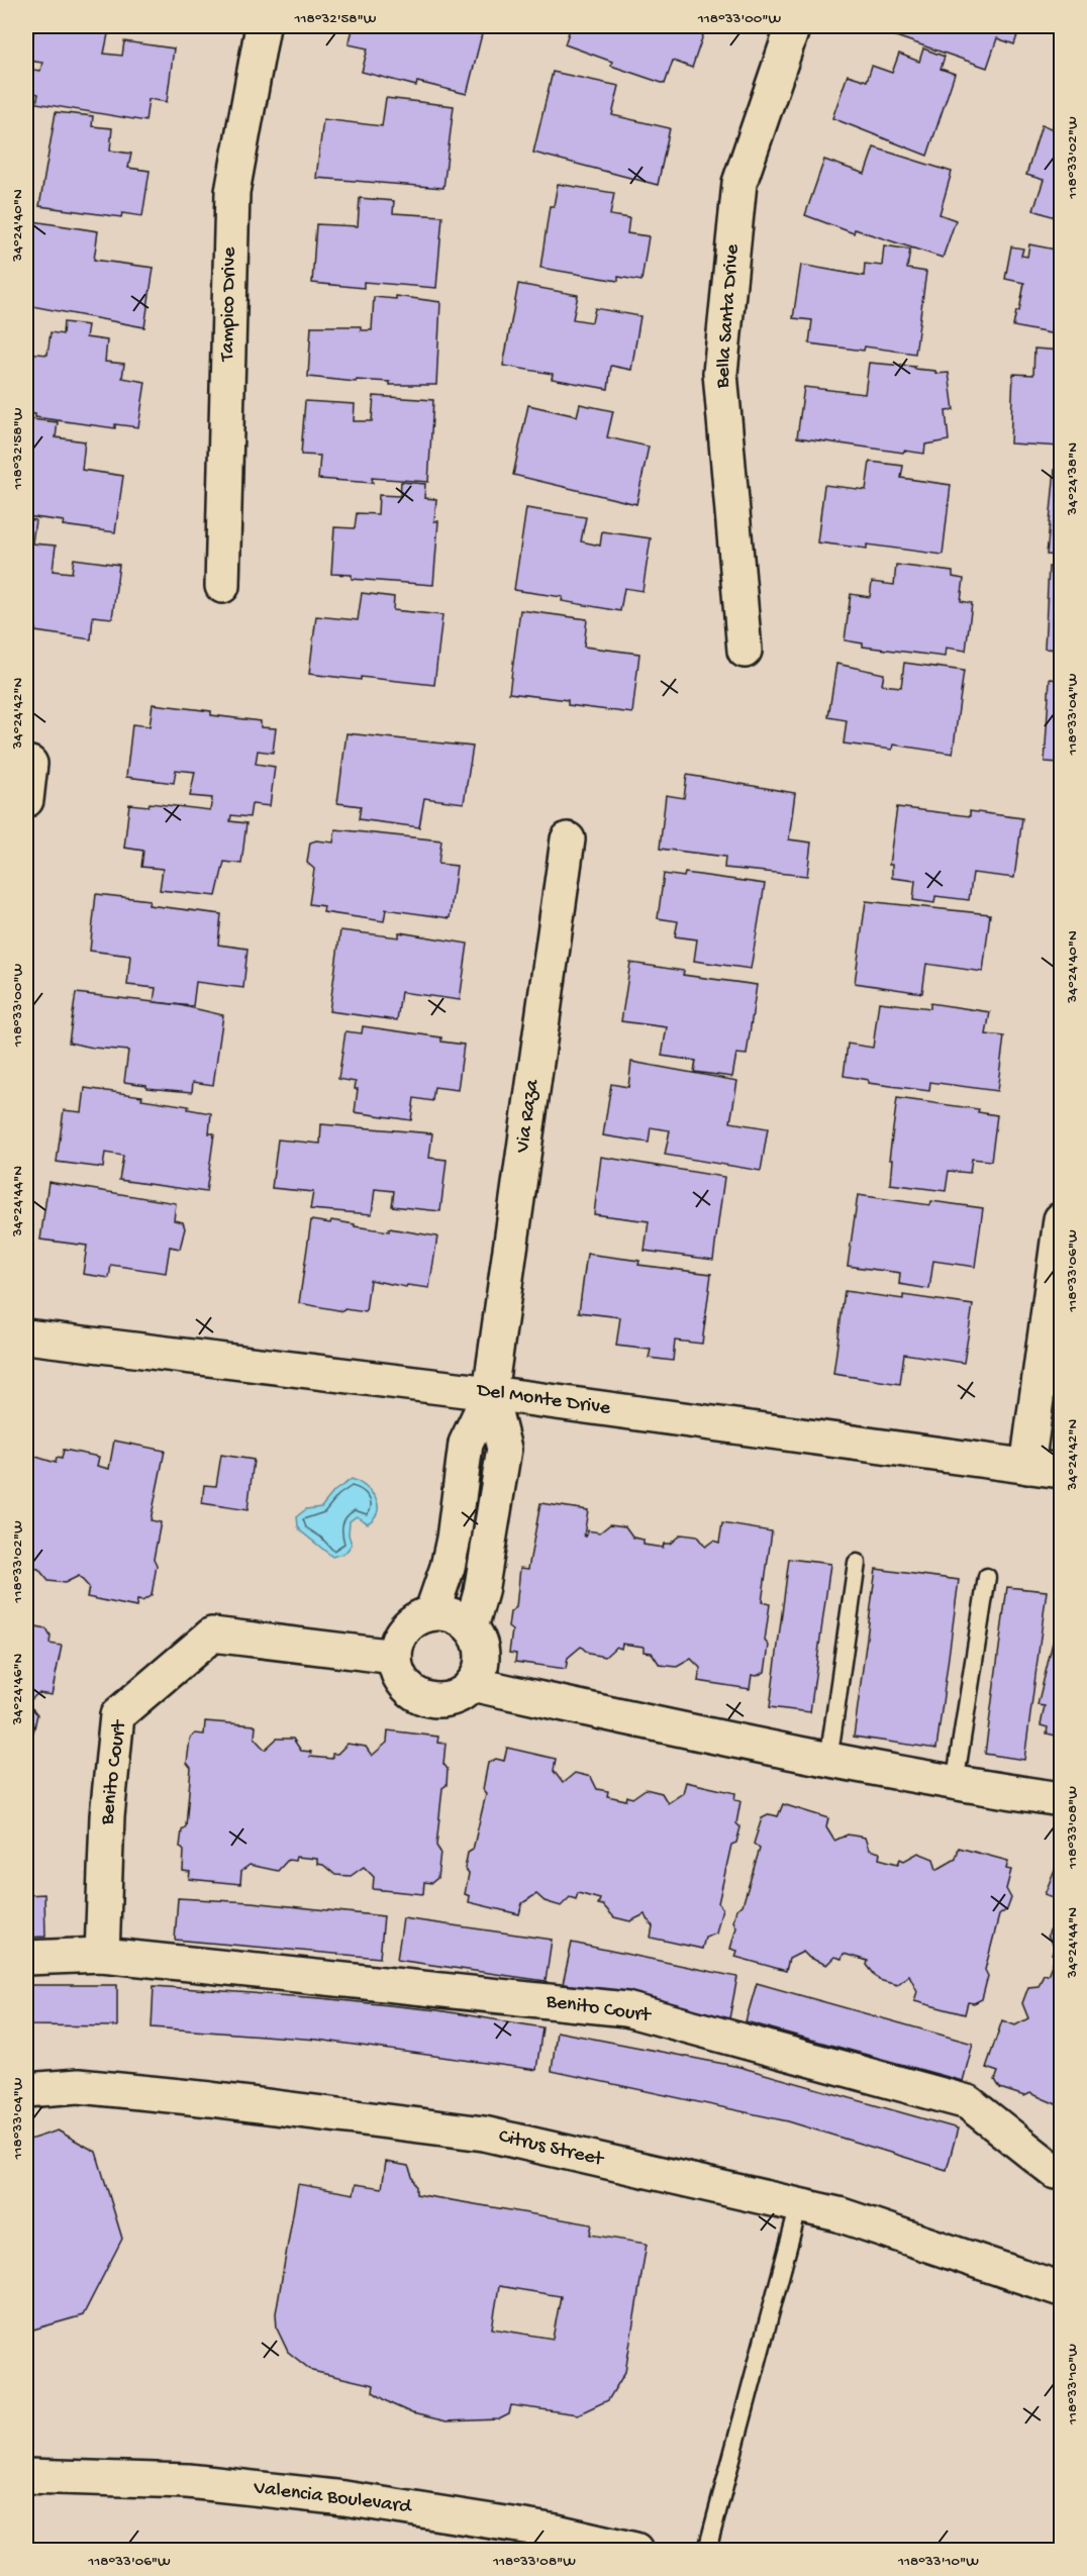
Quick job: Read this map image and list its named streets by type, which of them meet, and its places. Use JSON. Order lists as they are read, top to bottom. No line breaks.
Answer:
{"streets":{"street":["Tampico Drive","Bella Santa Drive","Via Raza","Del Monte Drive","Benito Court","Citrus Street","Valencia Boulevard"]},"crossings":[["Via Raza","Del Monte Drive"],["Via Raza","Benito Court"]],"coordinates":["118°32'58\"W","118°33'00\"W","118°33'02\"W","34°24'40\"N","34°24'38\"N","34°24'42\"N","118°33'04\"W","34°24'44\"N","118°33'06\"W","34°24'46\"N","118°33'08\"W","118°33'10\"W"]}
